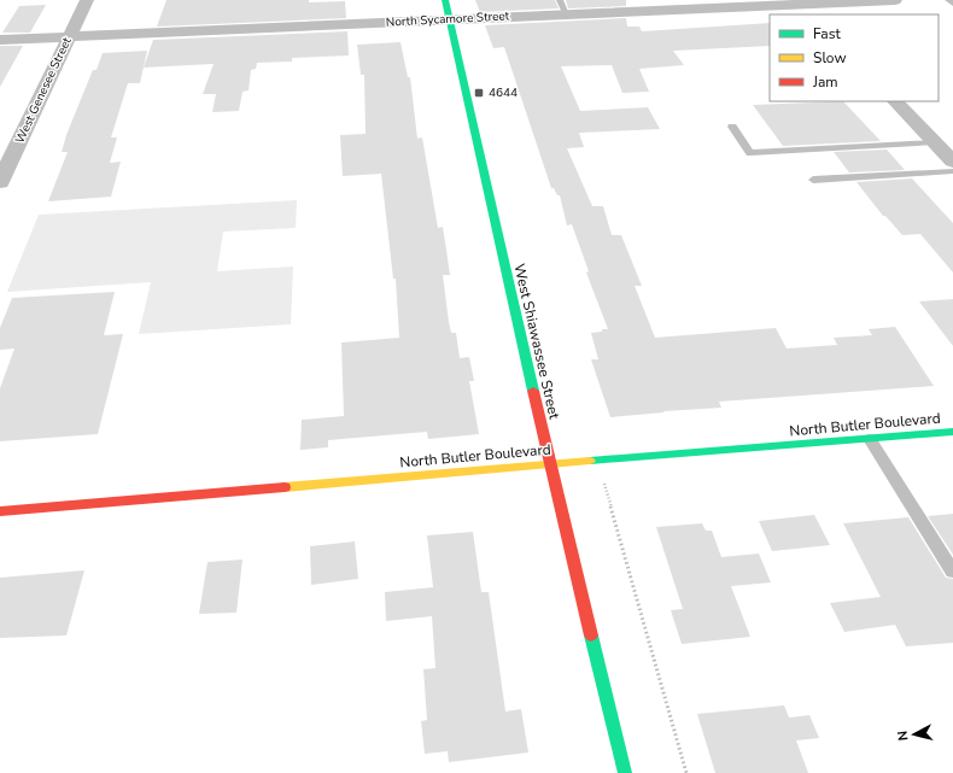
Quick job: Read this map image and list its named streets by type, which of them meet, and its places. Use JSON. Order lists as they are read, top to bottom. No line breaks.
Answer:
{"streets":{"street":["North Sycamore Street","West Genesee Street","West Shiawassee Street","North Butler Boulevard"]},"crossings":[["North Sycamore Street","West Genesee Street"],["North Sycamore Street","West Shiawassee Street"],["West Shiawassee Street","North Butler Boulevard"]],"places":{"transit":["4644"]},"legend":["Fast","Slow","Jam"],"north":"left"}
